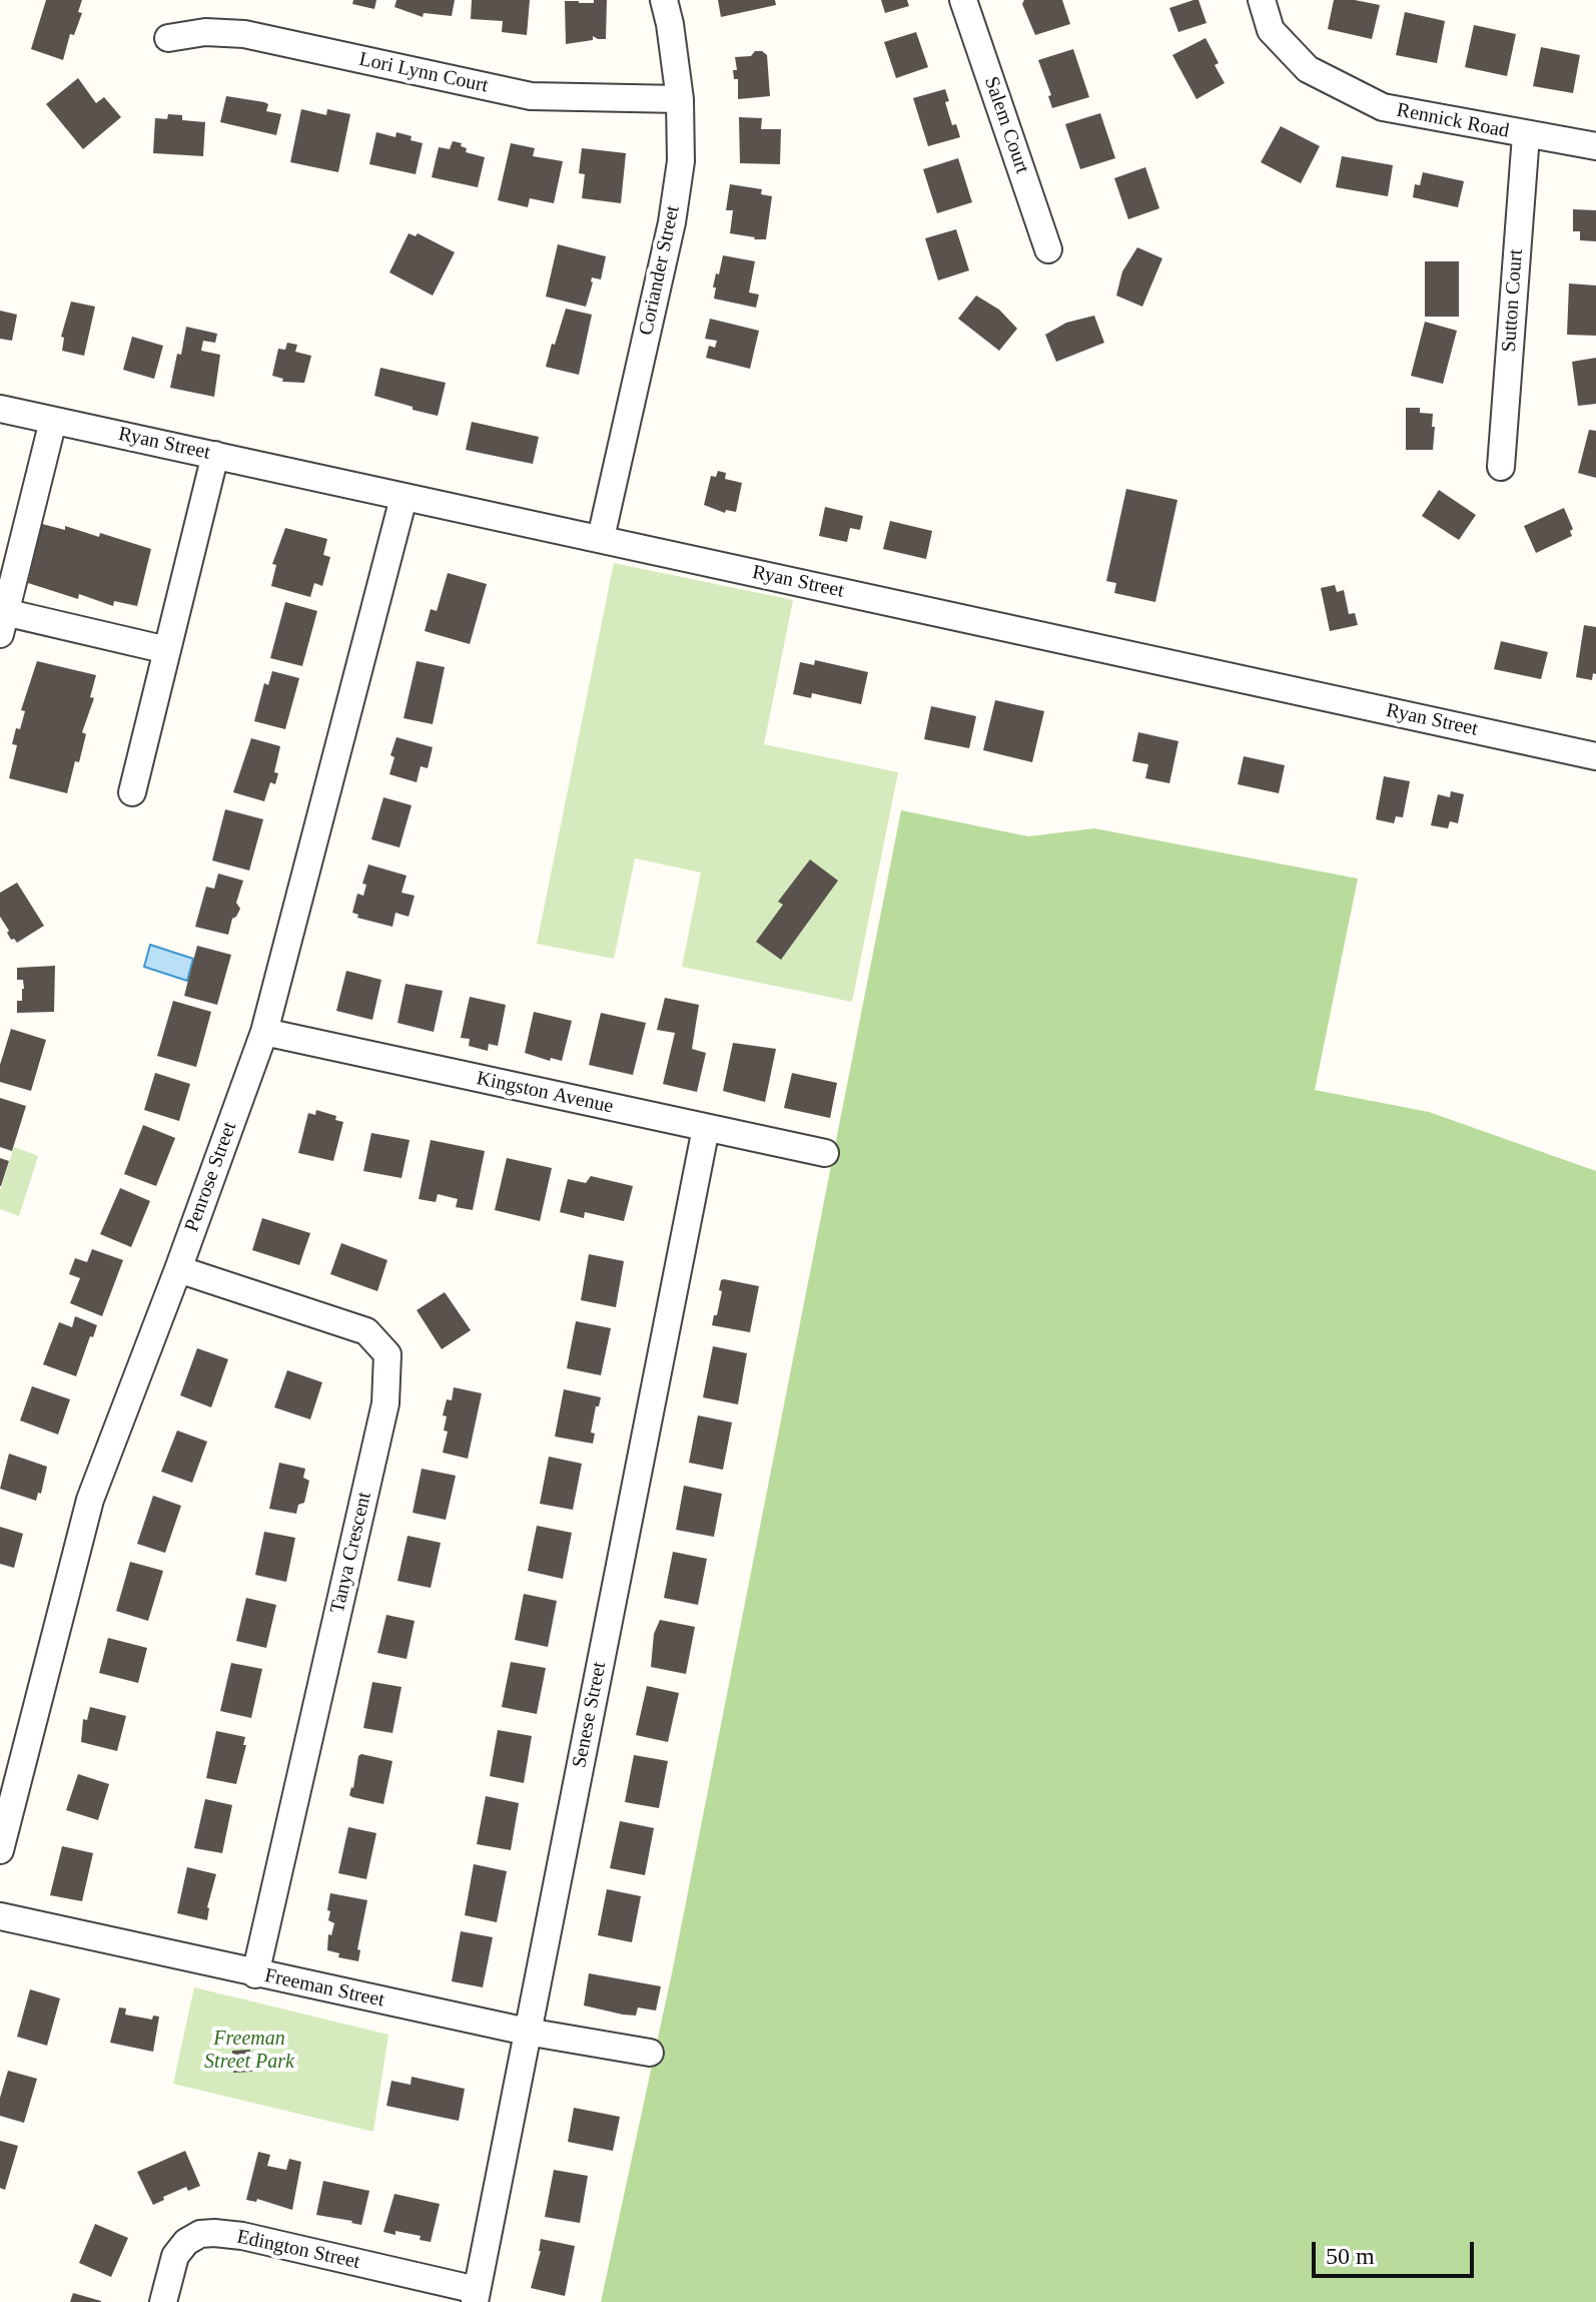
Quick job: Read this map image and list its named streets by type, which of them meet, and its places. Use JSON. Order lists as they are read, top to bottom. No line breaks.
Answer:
{"streets":{"street":["Lori Lynn Court","Rennick Road","Salem Court","Coriander Street","Sutton Court","Ryan Street","Kingston Avenue","Penrose Street","Tanya Crescent","Senese Street","Freeman Street","Edington Street"]},"crossings":[["Lori Lynn Court","Coriander Street"],["Rennick Road","Sutton Court"],["Coriander Street","Ryan Street"],["Ryan Street","Penrose Street"],["Kingston Avenue","Penrose Street"],["Kingston Avenue","Senese Street"],["Penrose Street","Tanya Crescent"],["Tanya Crescent","Freeman Street"],["Senese Street","Freeman Street"],["Senese Street","Edington Street"]],"parks":["Freeman Street Park"],"scale_bar":"50 m"}
